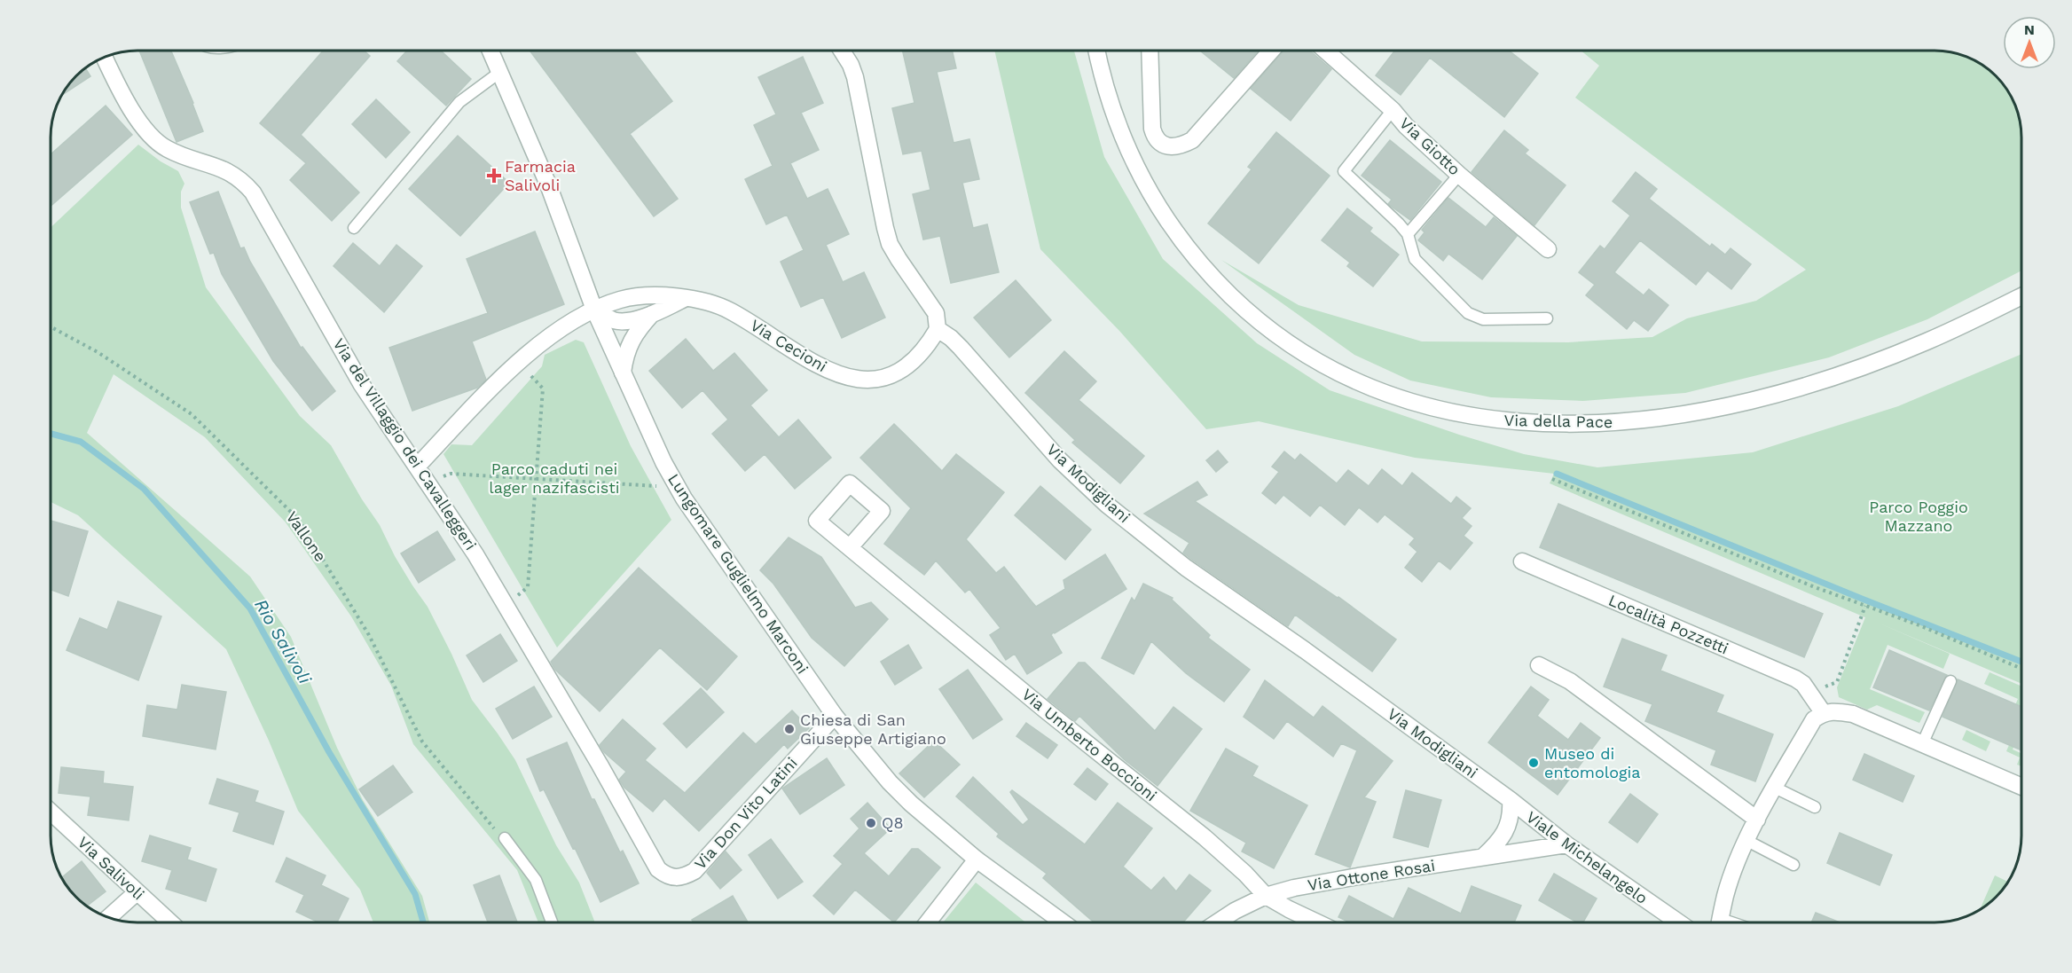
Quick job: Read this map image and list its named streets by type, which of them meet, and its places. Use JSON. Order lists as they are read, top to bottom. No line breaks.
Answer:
{"streets":{"street":["Via Giotto","Via Cecioni","Via della Pace","Via del Villaggio dei Cavalleggeri","Via Modigliani","Lungomare Guglielmo Marconi","Località Pozzetti","Via Umberto Boccioni","Via Don Vito Latini","Viale Michelangelo","Via Salivoli","Via Ottone Rosai"],"path":["Vallone"]},"crossings":[["Via Cecioni","Via del Villaggio dei Cavalleggeri"],["Via Cecioni","Via Modigliani"],["Via Cecioni","Lungomare Guglielmo Marconi"],["Via del Villaggio dei Cavalleggeri","Via Don Vito Latini"],["Via Modigliani","Viale Michelangelo"],["Lungomare Guglielmo Marconi","Via Don Vito Latini"],["Via Umberto Boccioni","Via Ottone Rosai"],["Viale Michelangelo","Via Ottone Rosai"]],"water":["Rio Salivoli"],"parks":["Parco caduti nei lager nazifascisti","Parco Poggio Mazzano"],"places":{"health":["Farmacia Salivoli"],"other":["Chiesa di San Giuseppe Artigiano","Museo di entomologia","Q8"]},"north":"top"}
